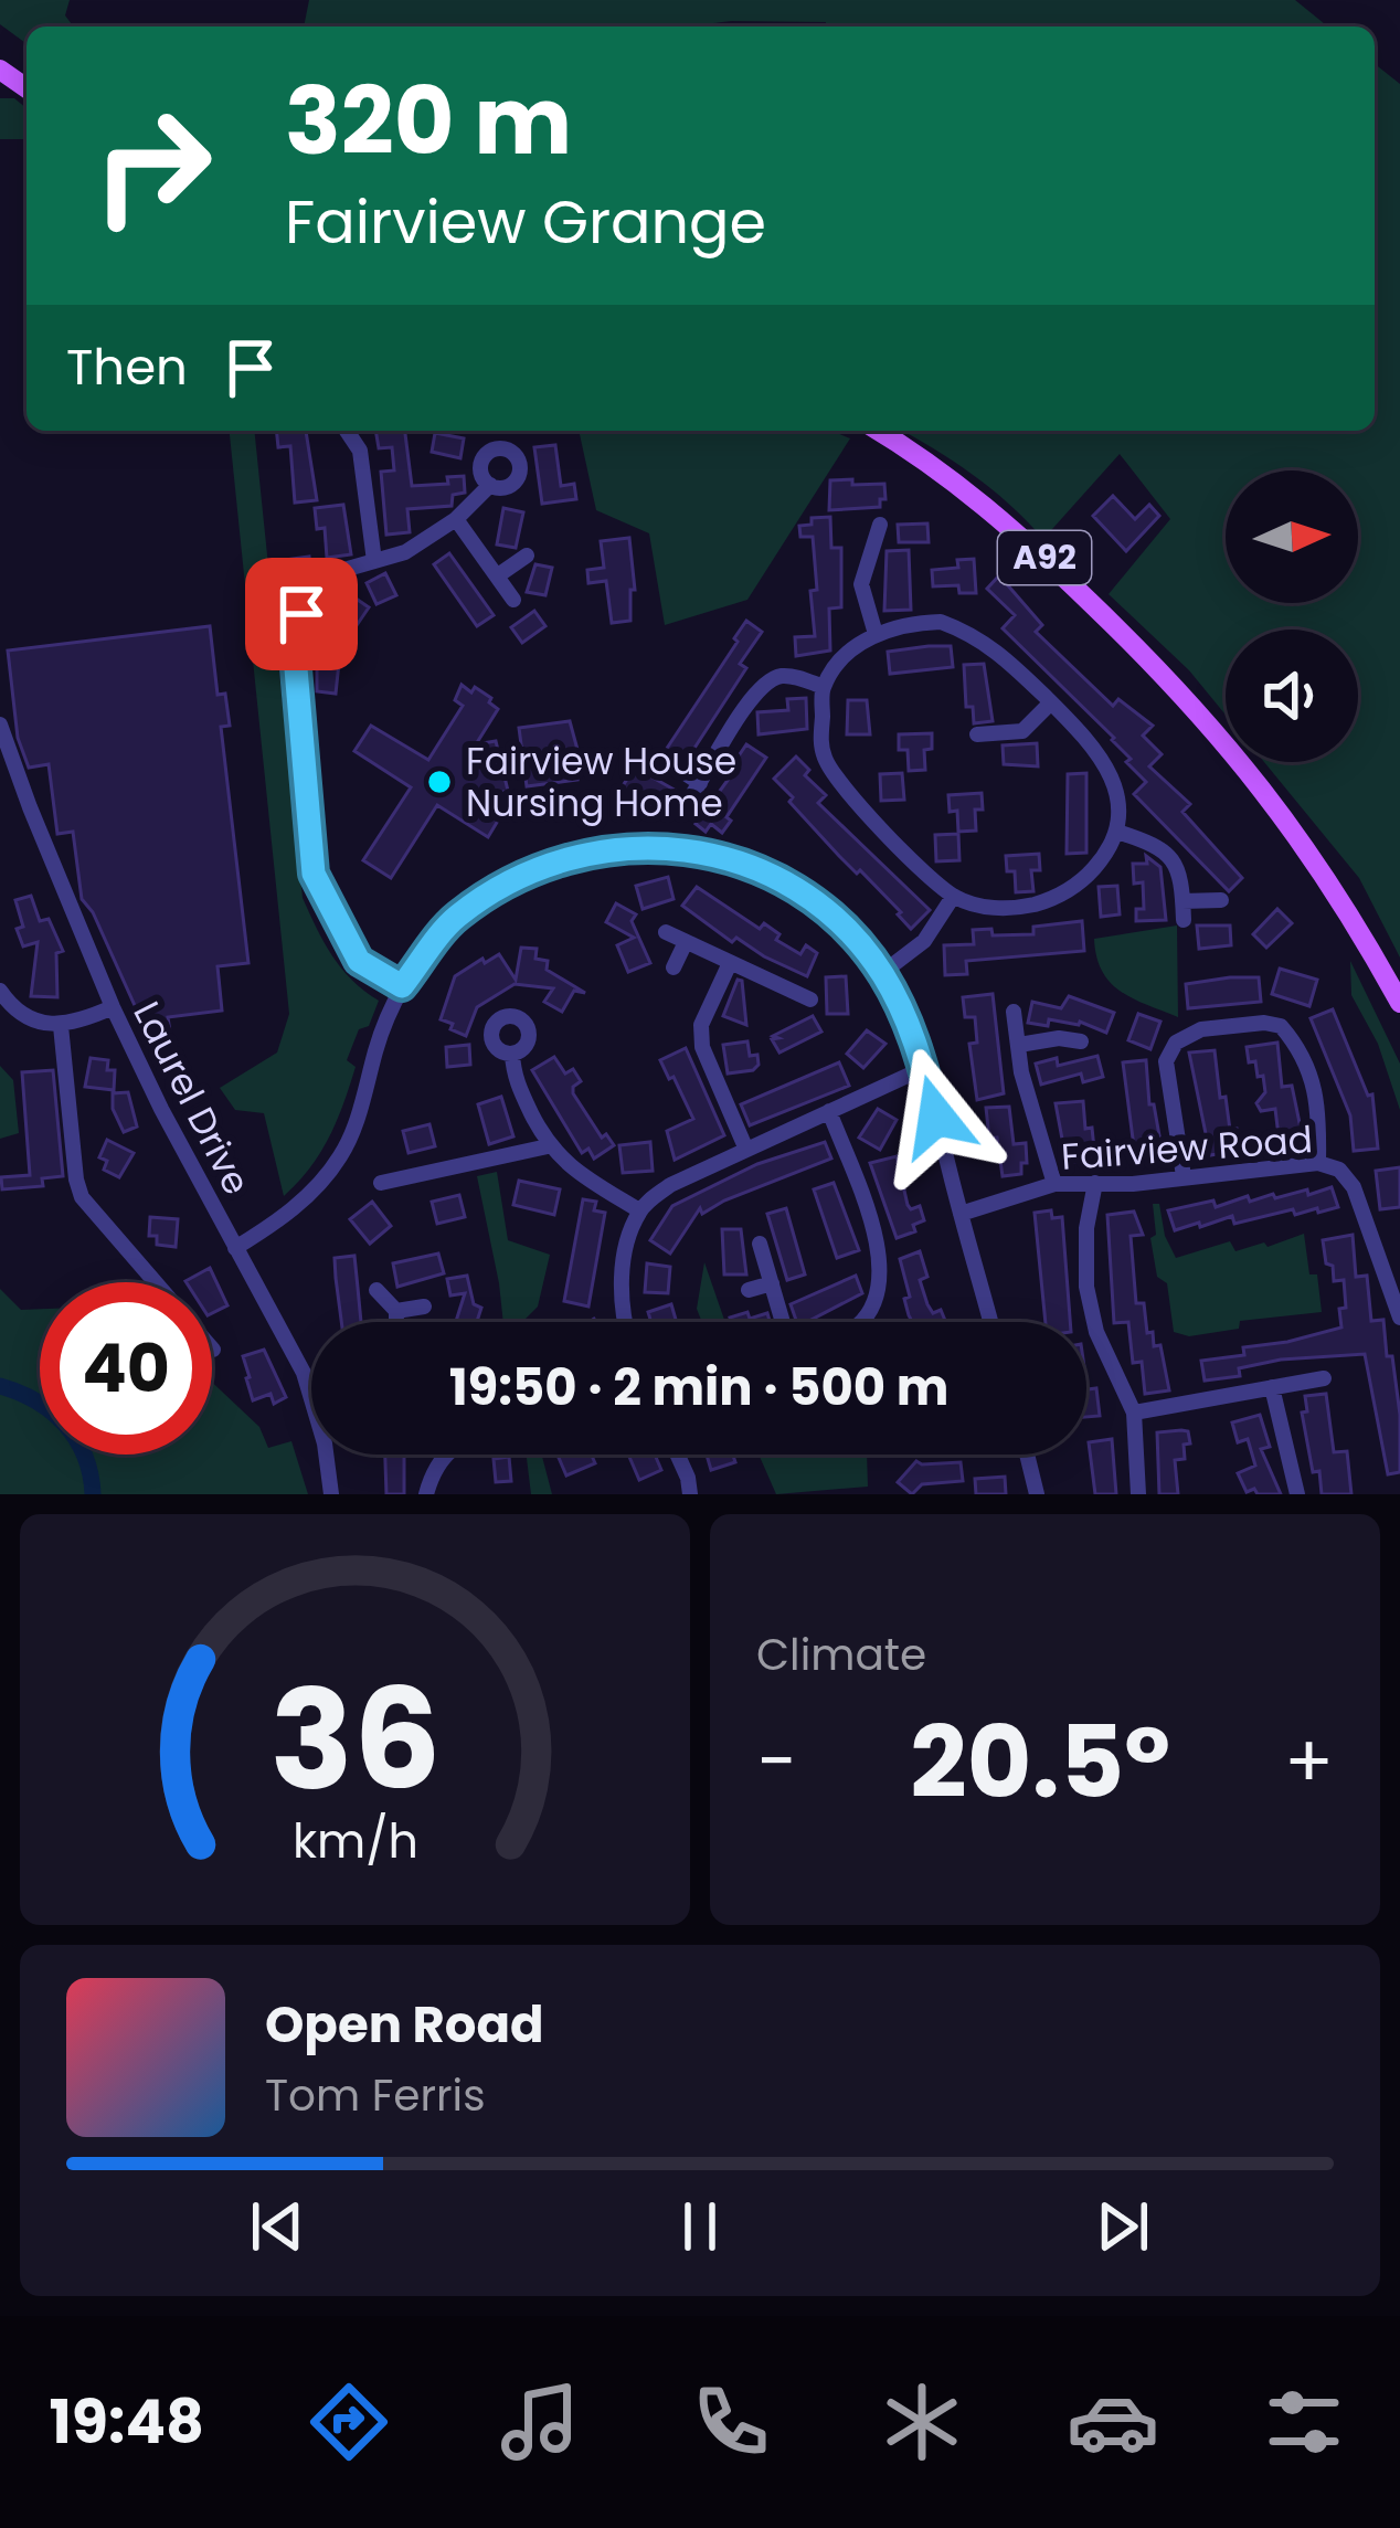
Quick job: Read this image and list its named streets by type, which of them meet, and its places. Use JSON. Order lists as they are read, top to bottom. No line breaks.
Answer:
{"streets":{"main road":["A92"],"street":["Laurel Drive","Fairview Road"]},"places":["Fairview House Nursing Home"],"north":"right","page":{"turn":["320 m","Fairview Grange"],"then":"Then","limit":"40","trip":"19:50 · 2 min · 500 m","tile":"Climate","heat":["−","20.5°","+"],"song":["Open Road","Tom Ferris"],"tabs":"19:48","gauge":["36","km/h"]}}
